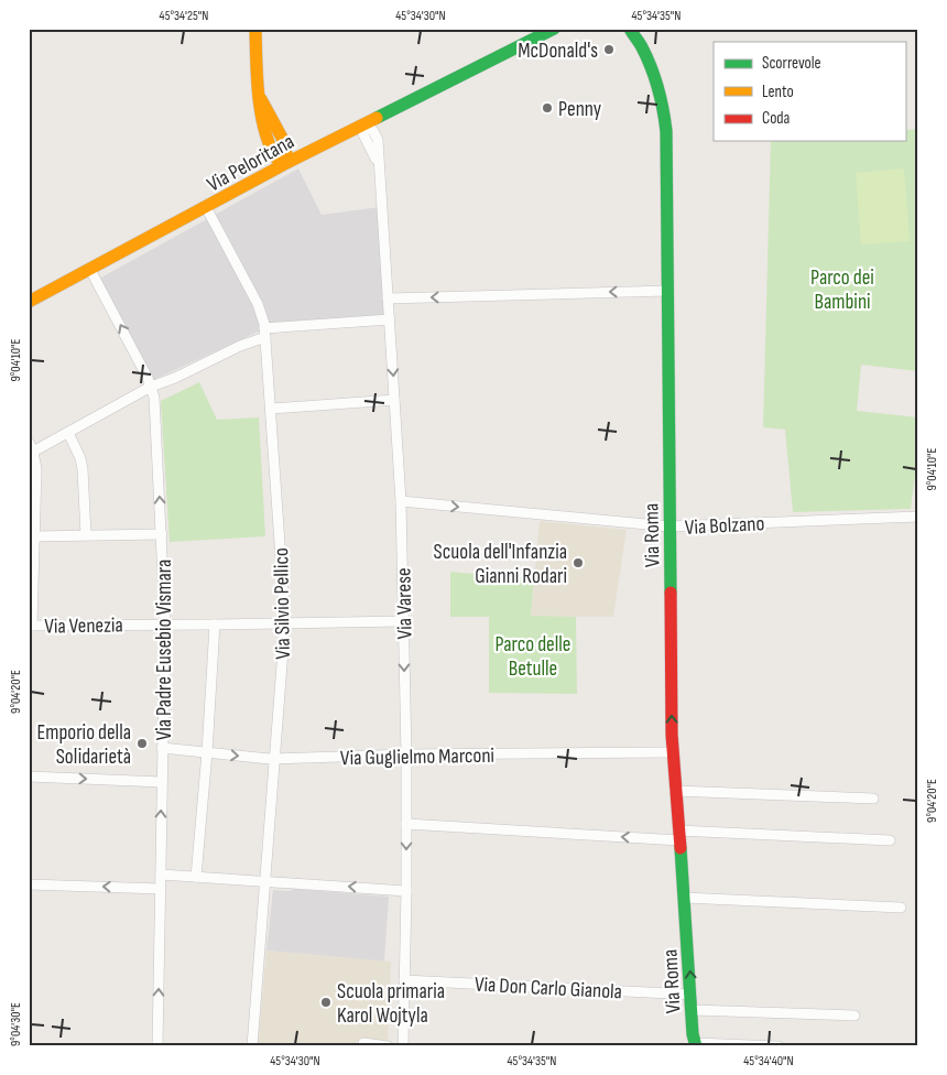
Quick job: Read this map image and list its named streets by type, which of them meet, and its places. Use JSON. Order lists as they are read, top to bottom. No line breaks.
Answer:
{"streets":{"street":["Via Peloritana","Via Bolzano","Via Roma","Via Silvio Pellico","Via Varese","Via Venezia","Via Padre Eusebio Vismara","Via Guglielmo Marconi","Via Don Carlo Gianola"]},"crossings":[["Via Peloritana","Via Silvio Pellico"],["Via Peloritana","Via Varese"],["Via Peloritana","Via Padre Eusebio Vismara"],["Via Bolzano","Via Roma"],["Via Bolzano","Via Varese"],["Via Roma","Via Guglielmo Marconi"],["Via Roma","Via Don Carlo Gianola"],["Via Silvio Pellico","Via Venezia"],["Via Silvio Pellico","Via Guglielmo Marconi"],["Via Varese","Via Venezia"],["Via Varese","Via Guglielmo Marconi"],["Via Varese","Via Don Carlo Gianola"],["Via Venezia","Via Padre Eusebio Vismara"],["Via Padre Eusebio Vismara","Via Guglielmo Marconi"]],"one_way":["Via Bolzano"],"parks":["Parco dei Bambini","Parco delle Betulle"],"places":["McDonald's","Penny","Scuola dell'Infanzia Gianni Rodari","Emporio della Solidarietà","Scuola primaria Karol Wojtyla"],"legend":["Scorrevole","Lento","Coda"],"coordinates":["45°34'25\"N","45°34'30\"N","45°34'35\"N","9°04'10\"E","9°04'20\"E","9°04'30\"E","45°34'40\"N"]}
